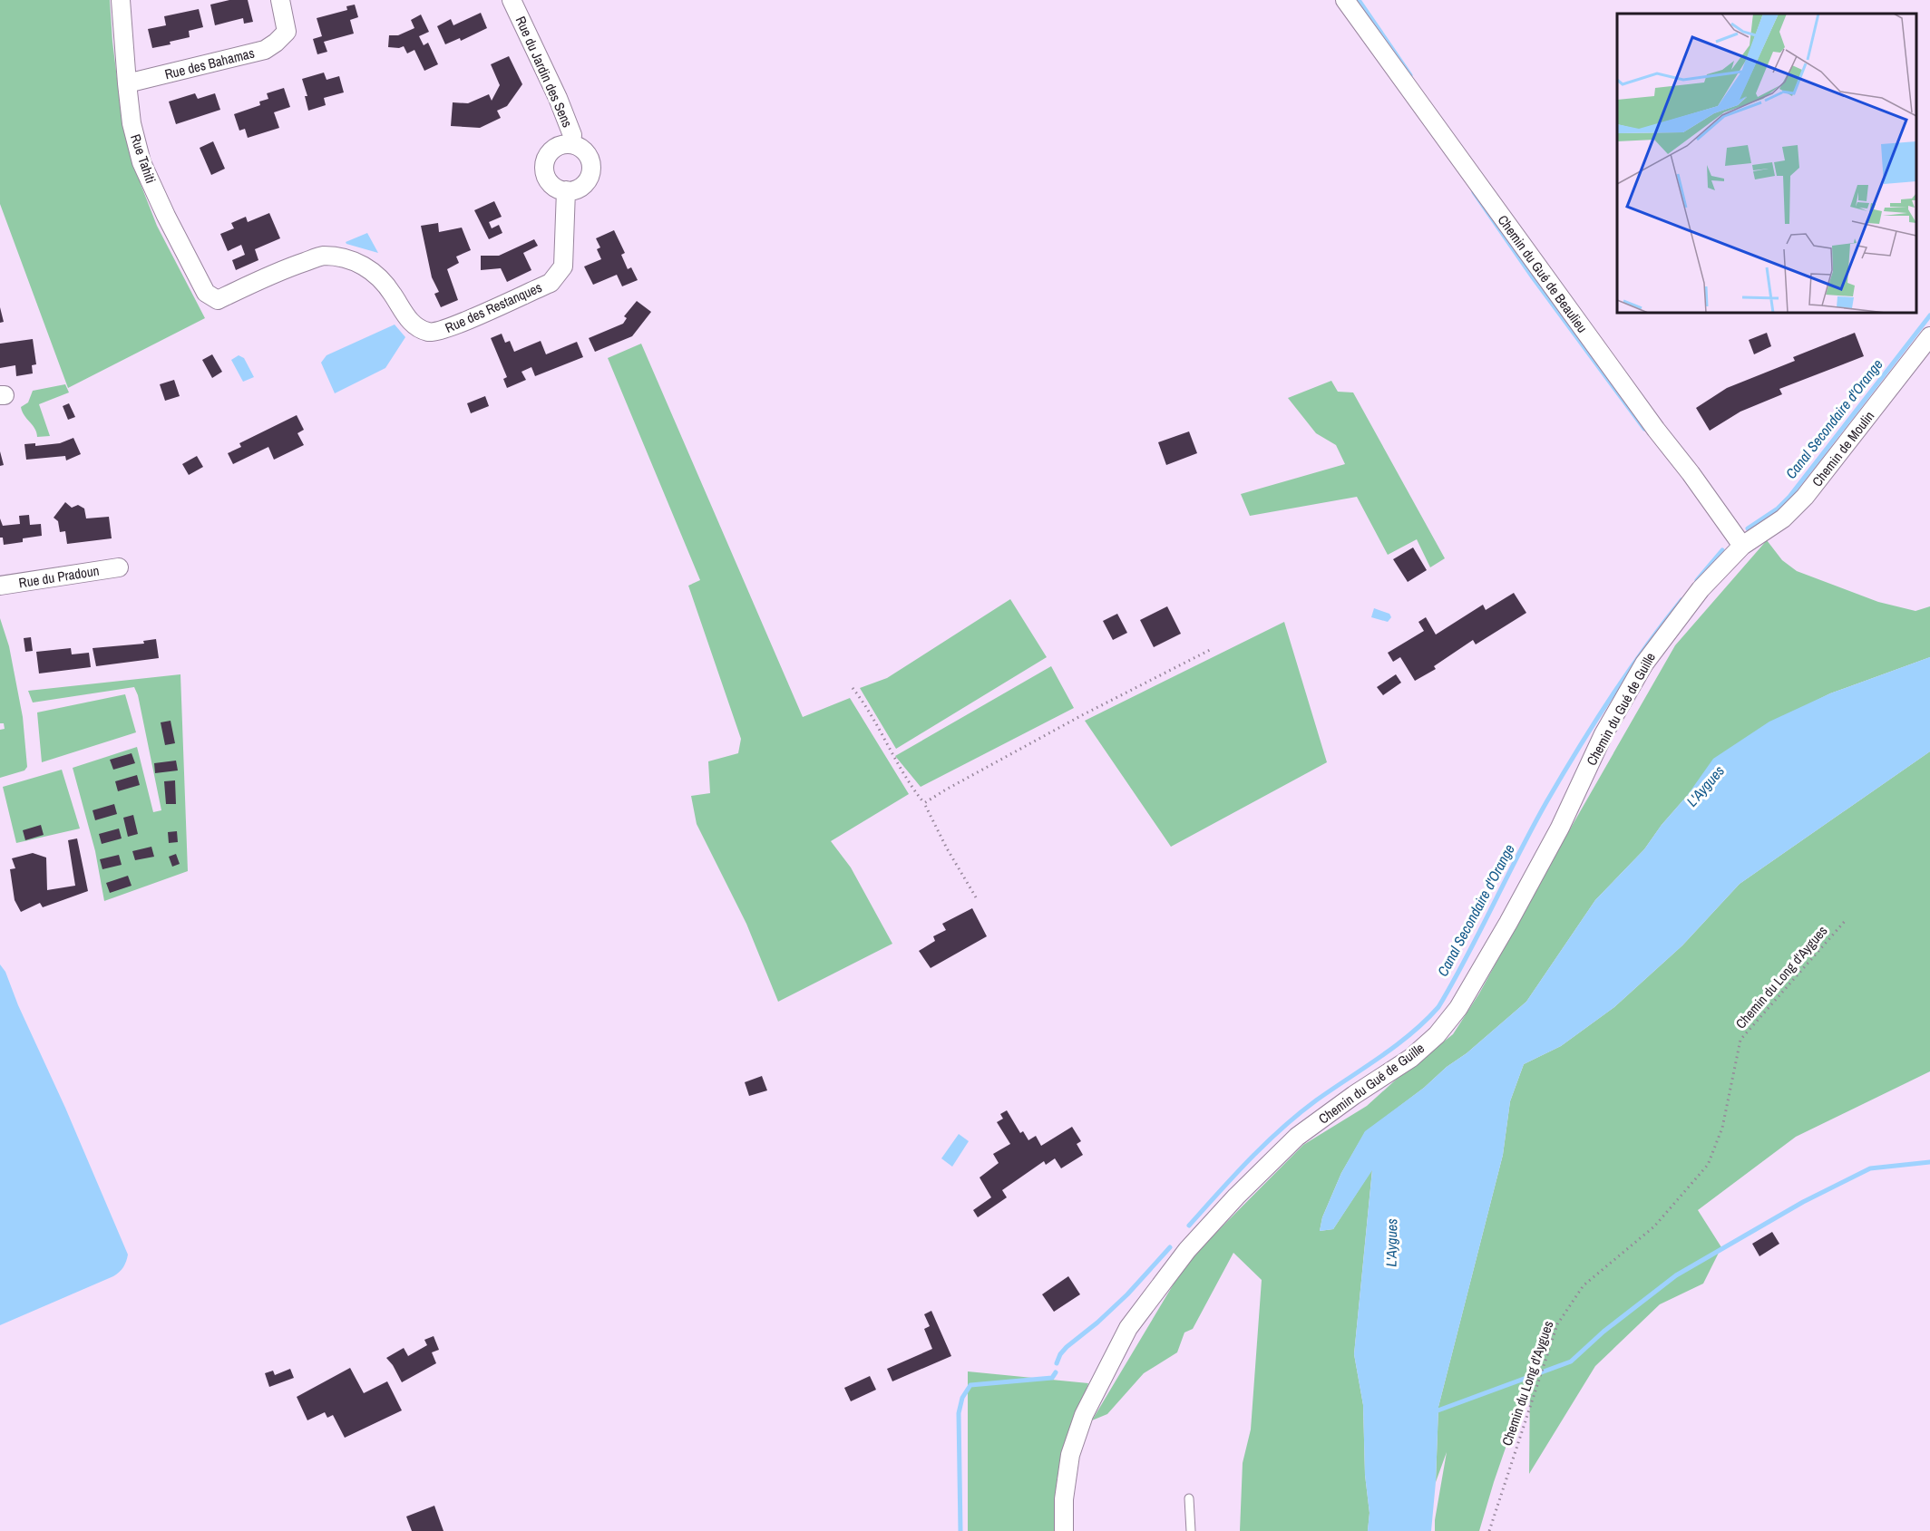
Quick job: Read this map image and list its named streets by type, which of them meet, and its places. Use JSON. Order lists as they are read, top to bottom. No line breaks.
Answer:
{"streets":{"street":["Rue des Bahamas","Rue du Jardin des Sens","Rue Tahiti","Chemin du Gué de Beaulieu","Rue des Restanques","Chemin de Moulin","Rue du Pradoun","Chemin du Gué de Guille"],"path":["Chemin du Long d'Aygues"]},"crossings":[["Rue des Bahamas","Rue Tahiti"],["Rue du Jardin des Sens","Rue des Restanques"],["Rue Tahiti","Rue des Restanques"],["Chemin du Gué de Beaulieu","Chemin de Moulin"],["Chemin du Gué de Beaulieu","Chemin du Gué de Guille"],["Chemin de Moulin","Chemin du Gué de Guille"]],"water":["Canal Secondaire d'Orange","L'Aygues"]}
